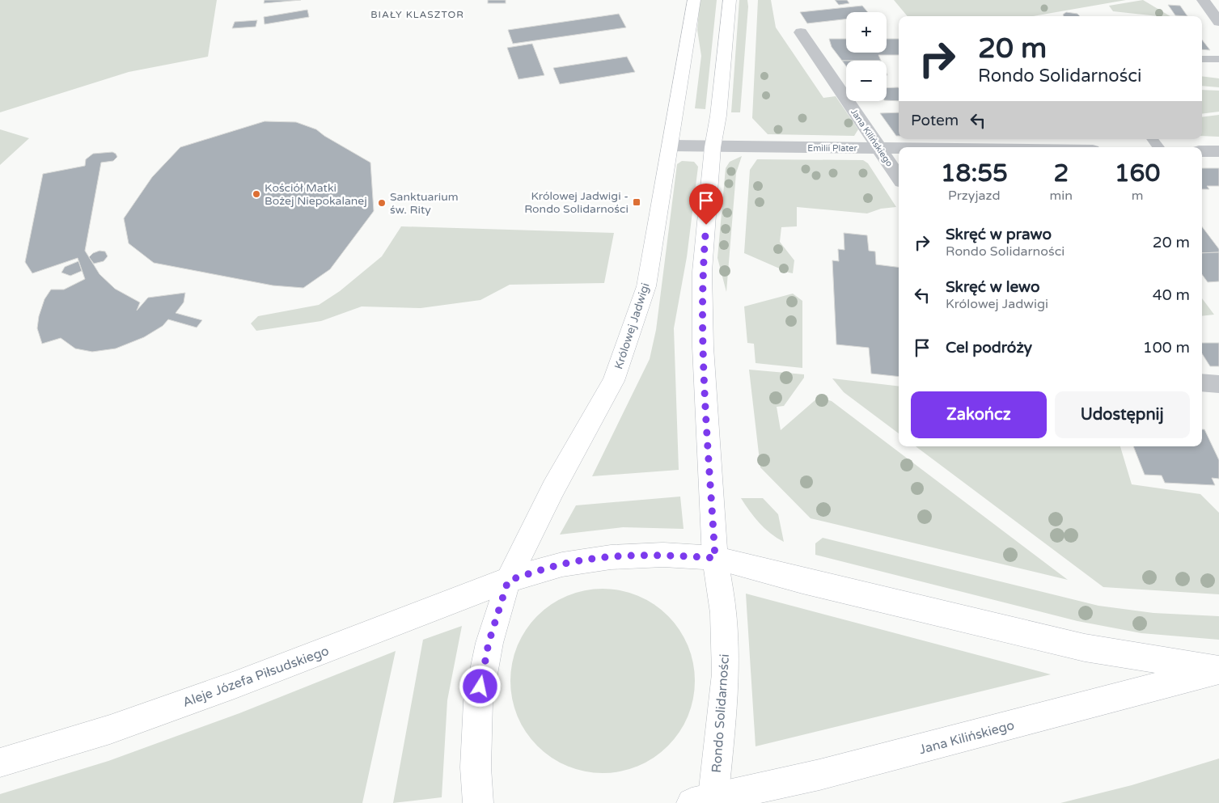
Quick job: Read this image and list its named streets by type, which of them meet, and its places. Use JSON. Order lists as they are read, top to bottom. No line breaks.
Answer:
{"streets":{"main road":["Jana Kilińskiego","Królowej Jadwigi","Aleje Józefa Piłsudskiego","Rondo Solidarności"],"street":["Emilii Plater"]},"crossings":[["Jana Kilińskiego","Emilii Plater"],["Jana Kilińskiego","Rondo Solidarności"],["Emilii Plater","Królowej Jadwigi"],["Królowej Jadwigi","Aleje Józefa Piłsudskiego"]],"districts":["BIAŁY KLASZTOR"],"places":{"other":["Kościół Matki Bożej Niepokalanej","Sanktuarium św. Rity"],"transit":["Królowej Jadwigi - Rondo Solidarności"]},"page":{"map_buttons":["+","−"],"turn":["20 m","Rondo Solidarności"],"then":"Potem","eta":["18:55","Przyjazd","2","min","160","m"],"list":[{"name":"Skręć w prawo","note":"Rondo Solidarności","value":"20 m"},{"name":"Skręć w lewo","note":"Królowej Jadwigi","value":"40 m"},{"name":"Cel podróży","value":"100 m"}],"buttons":["Zakończ","Udostępnij"]}}
